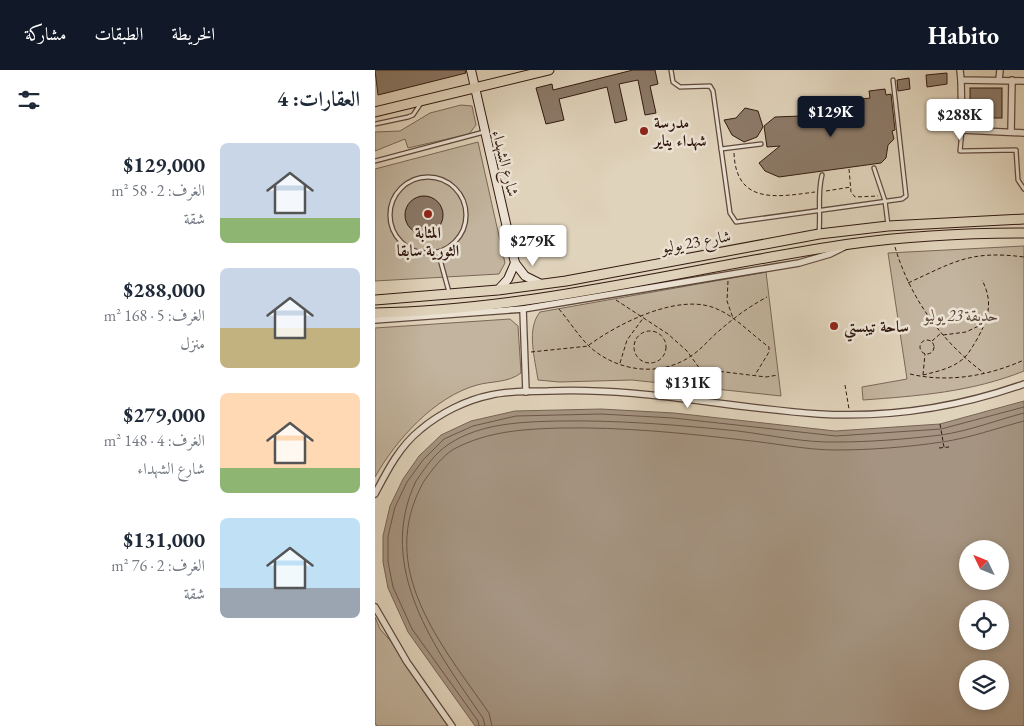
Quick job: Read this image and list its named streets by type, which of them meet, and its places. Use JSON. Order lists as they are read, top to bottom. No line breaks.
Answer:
{"streets":{"main road":["شارع 23 يوليو"],"street":["شارع الشهداء"]},"parks":["حديقة 23 يوليو"],"places":["مدرسة شهداء يناير","المثابة الثورية سابقا","ساحة تيبستي"],"north":"top left","page":{"header":"Habito","nav":["الخريطة","الطبقات","مشاركة"],"heading":"العقارات: 4","price":["$129K","$288K","$279K","$131K"],"list":[{"name":"$129,000","note":"الغرف: 2 · 58 m² · شقة"},{"name":"$288,000","note":"الغرف: 5 · 168 m² · منزل"},{"name":"$279,000","note":"الغرف: 4 · 148 m² · شارع الشهداء"},{"name":"$131,000","note":"الغرف: 2 · 76 m² · شقة"}]}}
